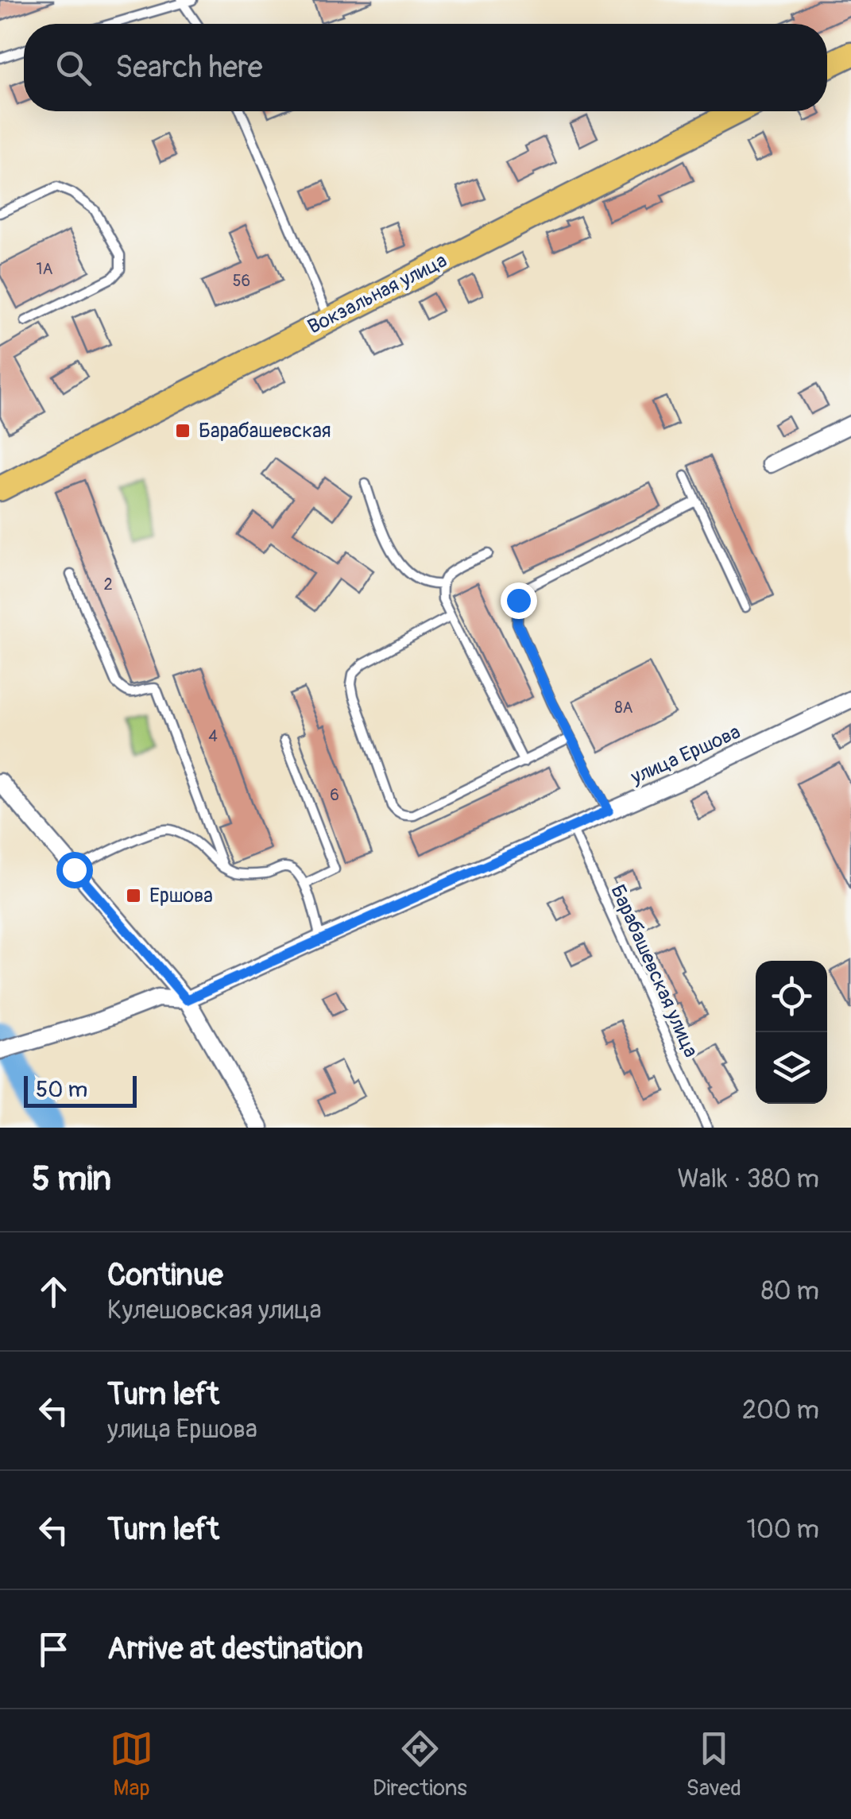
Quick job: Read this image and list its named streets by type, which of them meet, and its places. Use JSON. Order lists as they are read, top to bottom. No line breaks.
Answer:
{"streets":{"main road":["Вокзальная улица"],"street":["улица Ершова"],"lane":["Барабашевская улица"]},"crossings":[["улица Ершова","Барабашевская улица"]],"places":{"transit":["Барабашевская","Ершова"]},"house_numbers":["1А","56","2","8А","4","6"],"scale_bar":"50 m","page":{"search":"Search here","scale":"50 m","heading":["5 min","Walk · 380 m"],"list":[["Continue","Кулешовская улица","80 m"],["Turn left","улица Ершова","200 m"],["Turn left","100 m"],"Arrive at destination"],"nav":["Map","Directions","Saved"]}}
